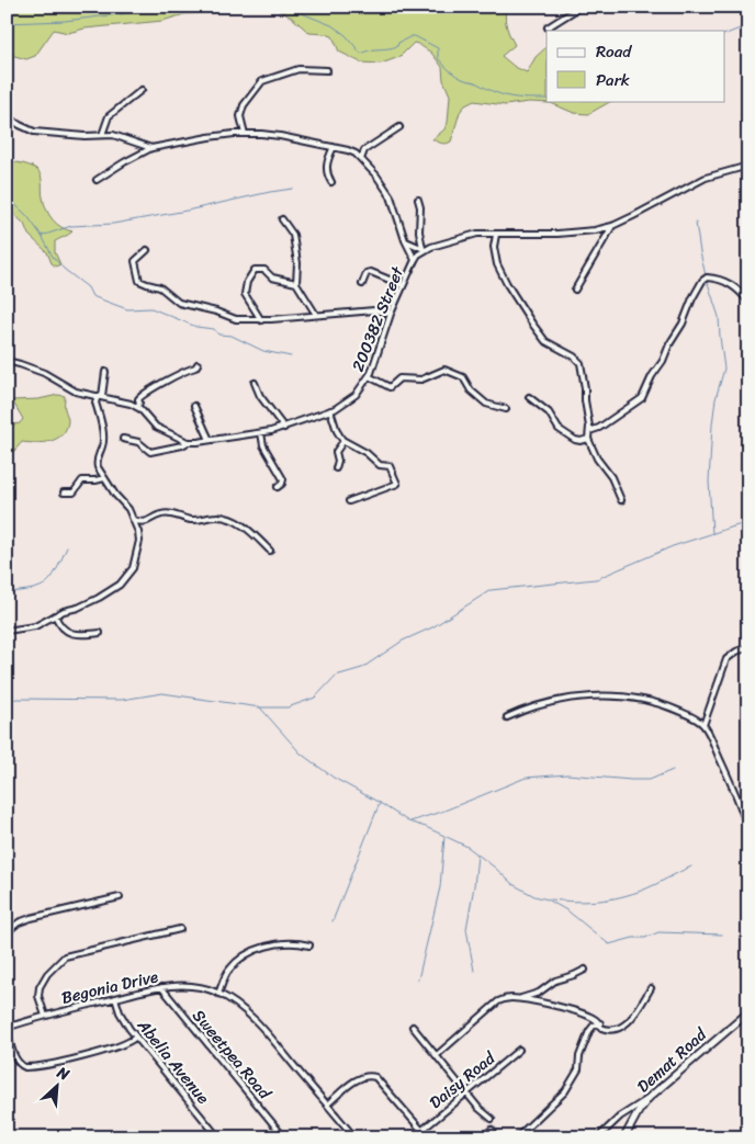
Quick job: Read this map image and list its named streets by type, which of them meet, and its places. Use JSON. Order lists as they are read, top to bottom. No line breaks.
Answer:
{"streets":{"street":["200382 Street","Begonia Drive","Sweetpea Road","Demat Road","Abelia Avenue","Daisy Road"]},"crossings":[["Begonia Drive","Sweetpea Road"],["Begonia Drive","Abelia Avenue"]],"legend":["Road","Park"],"north":"top right"}
